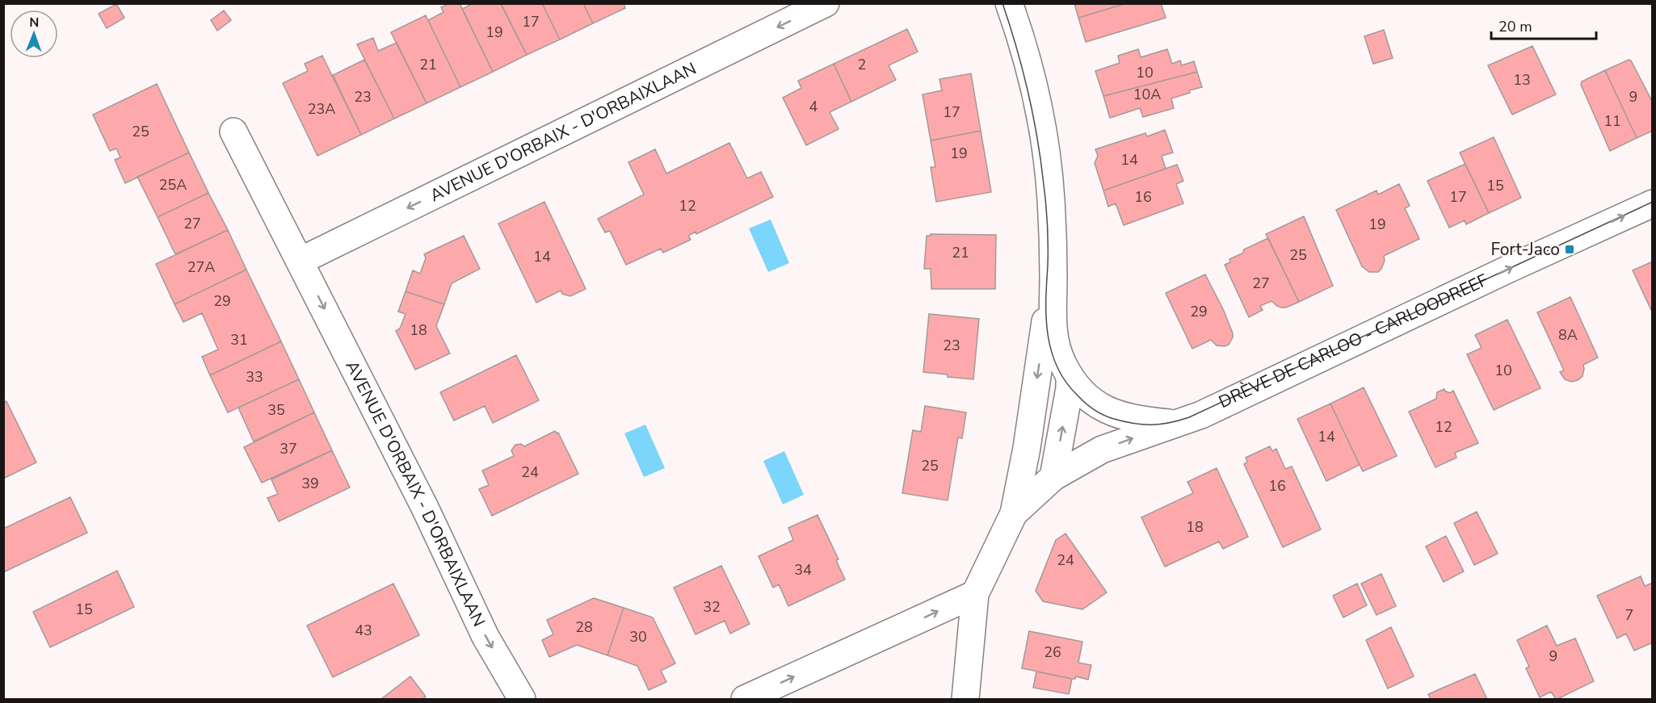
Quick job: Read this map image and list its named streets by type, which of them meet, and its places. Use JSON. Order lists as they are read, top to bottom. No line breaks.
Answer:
{"streets":{"street":["AVENUE D'ORBAIX - D'ORBAIXLAAN","DRÈVE DE CARLOO - CARLOODREEF"]},"one_way":["DRÈVE DE CARLOO - CARLOODREEF"],"places":{"transit":["Fort-Jaco"]},"house_numbers":["17","19","21","2","10","13","10A","23","9","4","23A","17","11","25","19","14","25A","15","16","17","12","27","19","21","25","14","27A","27","29","29","18","8A","31","23","10","33","35","12","14","37","25","24","39","16","18","24","34","32","15","7","28","43","30","26","9"],"scale_bar":"20 m","north":"top"}
